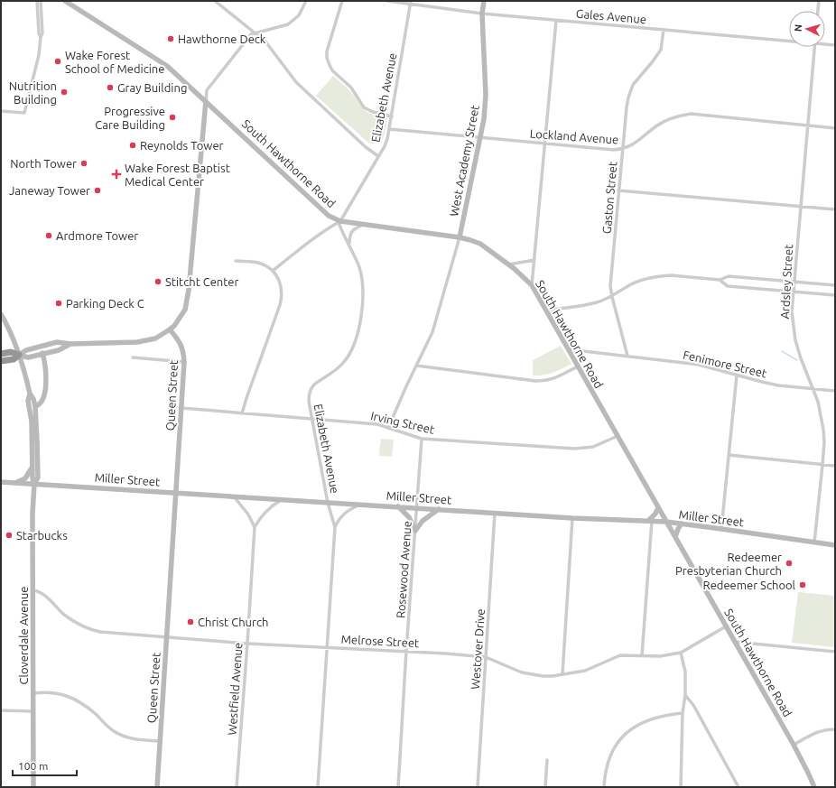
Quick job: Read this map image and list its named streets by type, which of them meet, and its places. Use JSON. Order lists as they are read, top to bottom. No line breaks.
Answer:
{"streets":{"main road":["West Academy Street","South Hawthorne Road","Queen Street","Miller Street","Cloverdale Avenue"],"street":["Gales Avenue","Elizabeth Avenue","Lockland Avenue","Gaston Street","Ardsley Street","Fenimore Street","Irving Street","Rosewood Avenue","Melrose Street","Westover Drive","Westfield Avenue"]},"crossings":[["Gales Avenue","Elizabeth Avenue"],["Gales Avenue","West Academy Street"],["Gales Avenue","Gaston Street"],["Elizabeth Avenue","Lockland Avenue"],["Elizabeth Avenue","South Hawthorne Road"],["Elizabeth Avenue","Irving Street"],["Elizabeth Avenue","Miller Street"],["Elizabeth Avenue","Melrose Street"],["Lockland Avenue","West Academy Street"],["Lockland Avenue","Gaston Street"],["Lockland Avenue","Ardsley Street"],["West Academy Street","South Hawthorne Road"],["South Hawthorne Road","Fenimore Street"],["South Hawthorne Road","Irving Street"],["South Hawthorne Road","Miller Street"],["South Hawthorne Road","Melrose Street"],["Gaston Street","Fenimore Street"],["Ardsley Street","Fenimore Street"],["Ardsley Street","Miller Street"],["Queen Street","Irving Street"],["Queen Street","Miller Street"],["Queen Street","Melrose Street"],["Irving Street","Rosewood Avenue"],["Miller Street","Rosewood Avenue"],["Miller Street","Cloverdale Avenue"],["Miller Street","Westover Drive"],["Rosewood Avenue","Melrose Street"],["Cloverdale Avenue","Melrose Street"],["Melrose Street","Westover Drive"],["Melrose Street","Westfield Avenue"]],"places":{"other":["Hawthorne Deck","Wake Forest School of Medicine","Gray Building","Nutrition Building","Progressive Care Building","Reynolds Tower","North Tower","Janeway Tower","Ardmore Tower","Stitcht Center","Parking Deck C","Starbucks","Redeemer Presbyterian Church","Redeemer School","Christ Church"],"health":["Wake Forest Baptist Medical Center"]},"scale_bar":"100 m","north":"left"}
